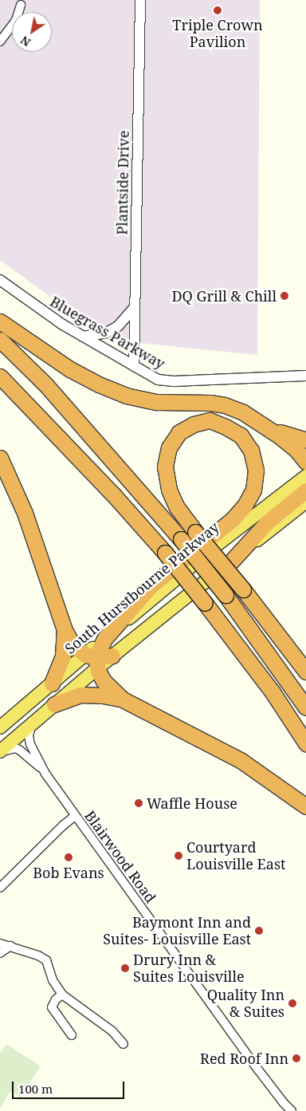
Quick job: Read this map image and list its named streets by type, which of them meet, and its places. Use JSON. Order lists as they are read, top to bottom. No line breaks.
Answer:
{"streets":{"main road":["South Hurstbourne Parkway"],"street":["Plantside Drive","Bluegrass Parkway","Blairwood Road"]},"crossings":[["Plantside Drive","Bluegrass Parkway"]],"places":["Triple Crown Pavilion","DQ Grill & Chill","Waffle House","Courtyard Louisville East","Bob Evans","Baymont Inn and Suites- Louisville East","Drury Inn & Suites Louisville","Quality Inn & Suites","Red Roof Inn"],"scale_bar":"100 m","north":"bottom left"}
